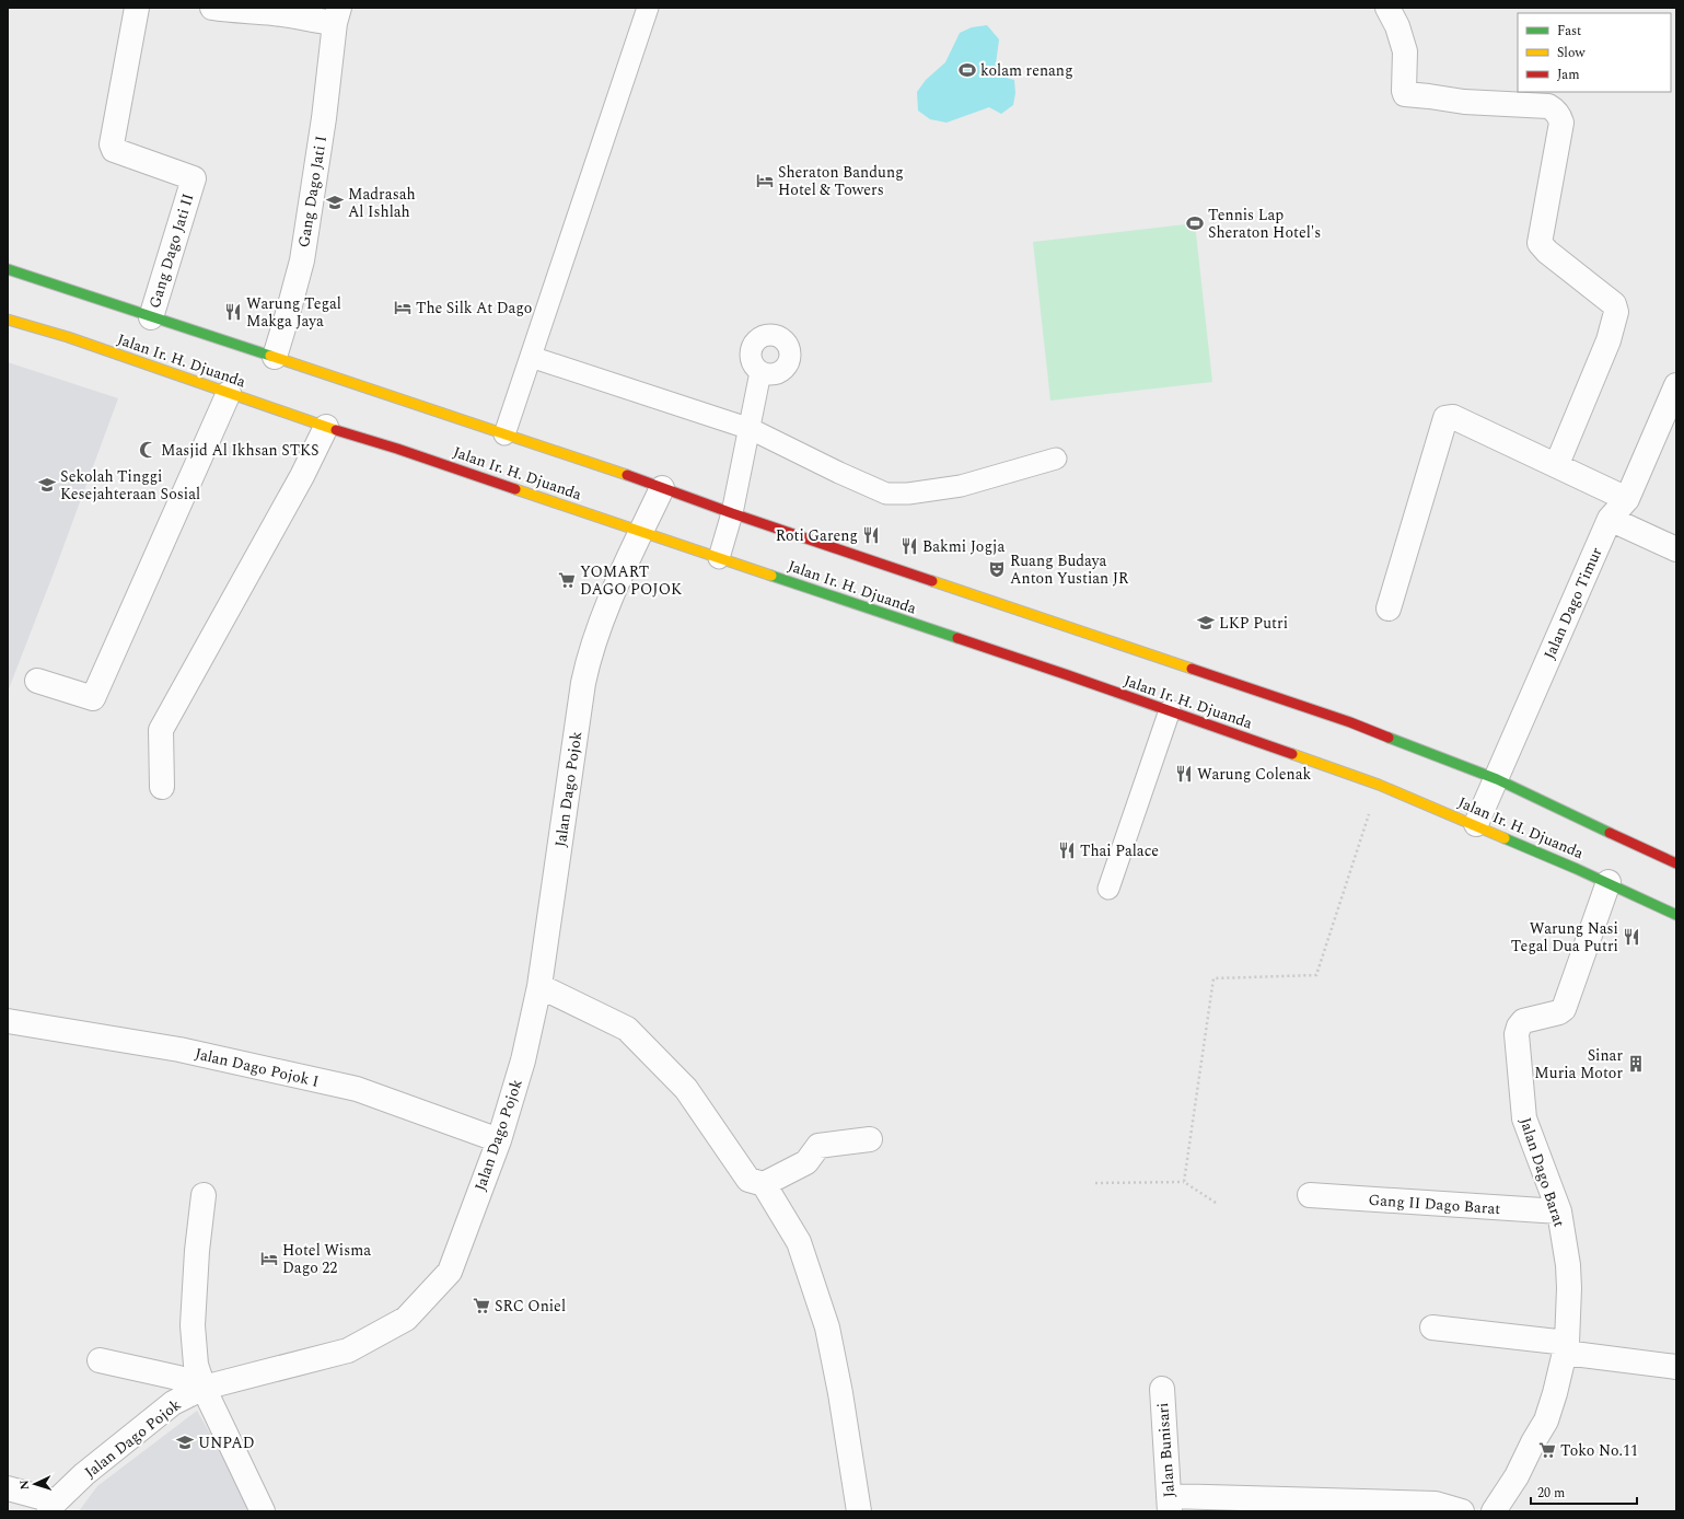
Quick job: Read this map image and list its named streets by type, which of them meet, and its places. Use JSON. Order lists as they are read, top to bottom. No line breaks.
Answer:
{"streets":{"main road":["Jalan Ir. H. Djuanda"],"street":["Gang Dago Jati I","Gang Dago Jati II","Jalan Dago Timur","Jalan Dago Pojok","Jalan Dago Pojok I","Jalan Dago Barat","Gang II Dago Barat","Jalan Bunisari"]},"crossings":[["Gang Dago Jati I","Jalan Ir. H. Djuanda"],["Gang Dago Jati II","Jalan Ir. H. Djuanda"],["Jalan Ir. H. Djuanda","Jalan Dago Timur"],["Jalan Ir. H. Djuanda","Jalan Dago Pojok"],["Jalan Ir. H. Djuanda","Jalan Dago Barat"],["Jalan Dago Pojok","Jalan Dago Pojok I"],["Jalan Dago Barat","Gang II Dago Barat"]],"places":{"sports":["kolam renang","Tennis Lap Sheraton Hotel's"],"hotel":["Sheraton Bandung Hotel & Towers","The Silk At Dago","Hotel Wisma Dago 22"],"school or university":["Madrasah Al Ishlah","Sekolah Tinggi Kesejahteraan Sosial","LKP Putri","UNPAD"],"restaurant":["Warung Tegal Makga Jaya","Roti Gareng","Bakmi Jogja","Warung Colenak","Thai Palace","Warung Nasi Tegal Dua Putri"],"mosque":["Masjid Al Ikhsan STKS"],"theatre":["Ruang Budaya Anton Yustian JR"],"supermarket":["YOMART DAGO POJOK","SRC Oniel","Toko No.11"],"building":["Sinar Muria Motor"]},"legend":["Fast","Slow","Jam"],"scale_bar":"20 m","north":"left"}
